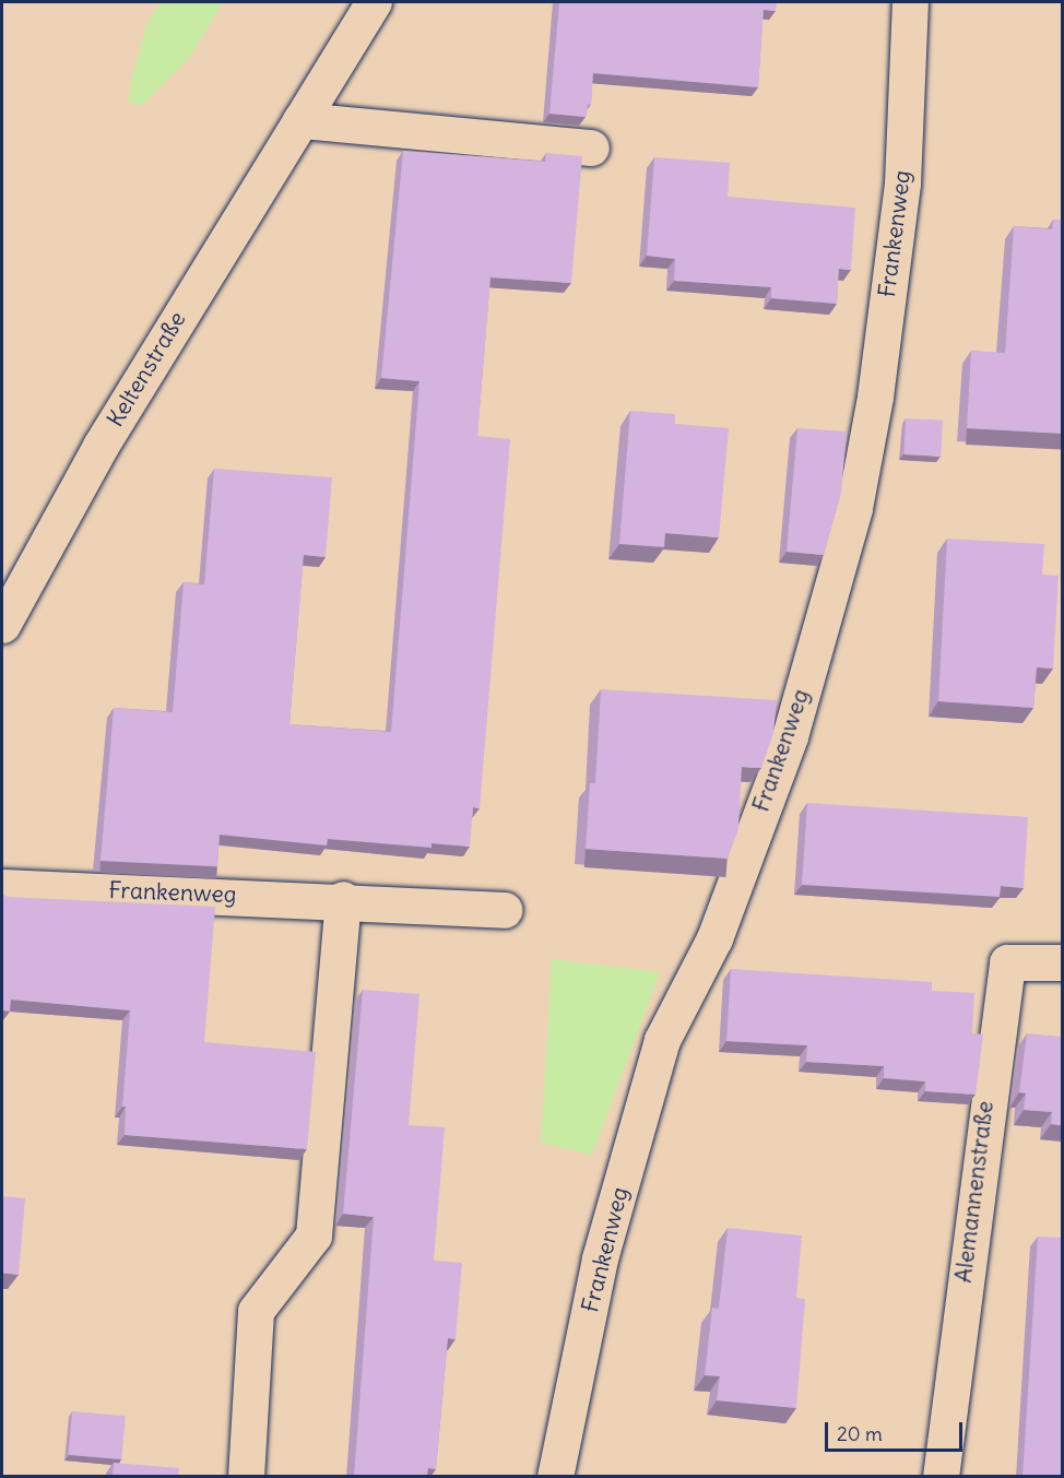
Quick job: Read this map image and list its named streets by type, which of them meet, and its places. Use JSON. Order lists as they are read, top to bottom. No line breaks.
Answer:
{"streets":{"street":["Frankenweg","Keltenstraße","Alemannenstraße"]},"scale_bar":"20 m"}
